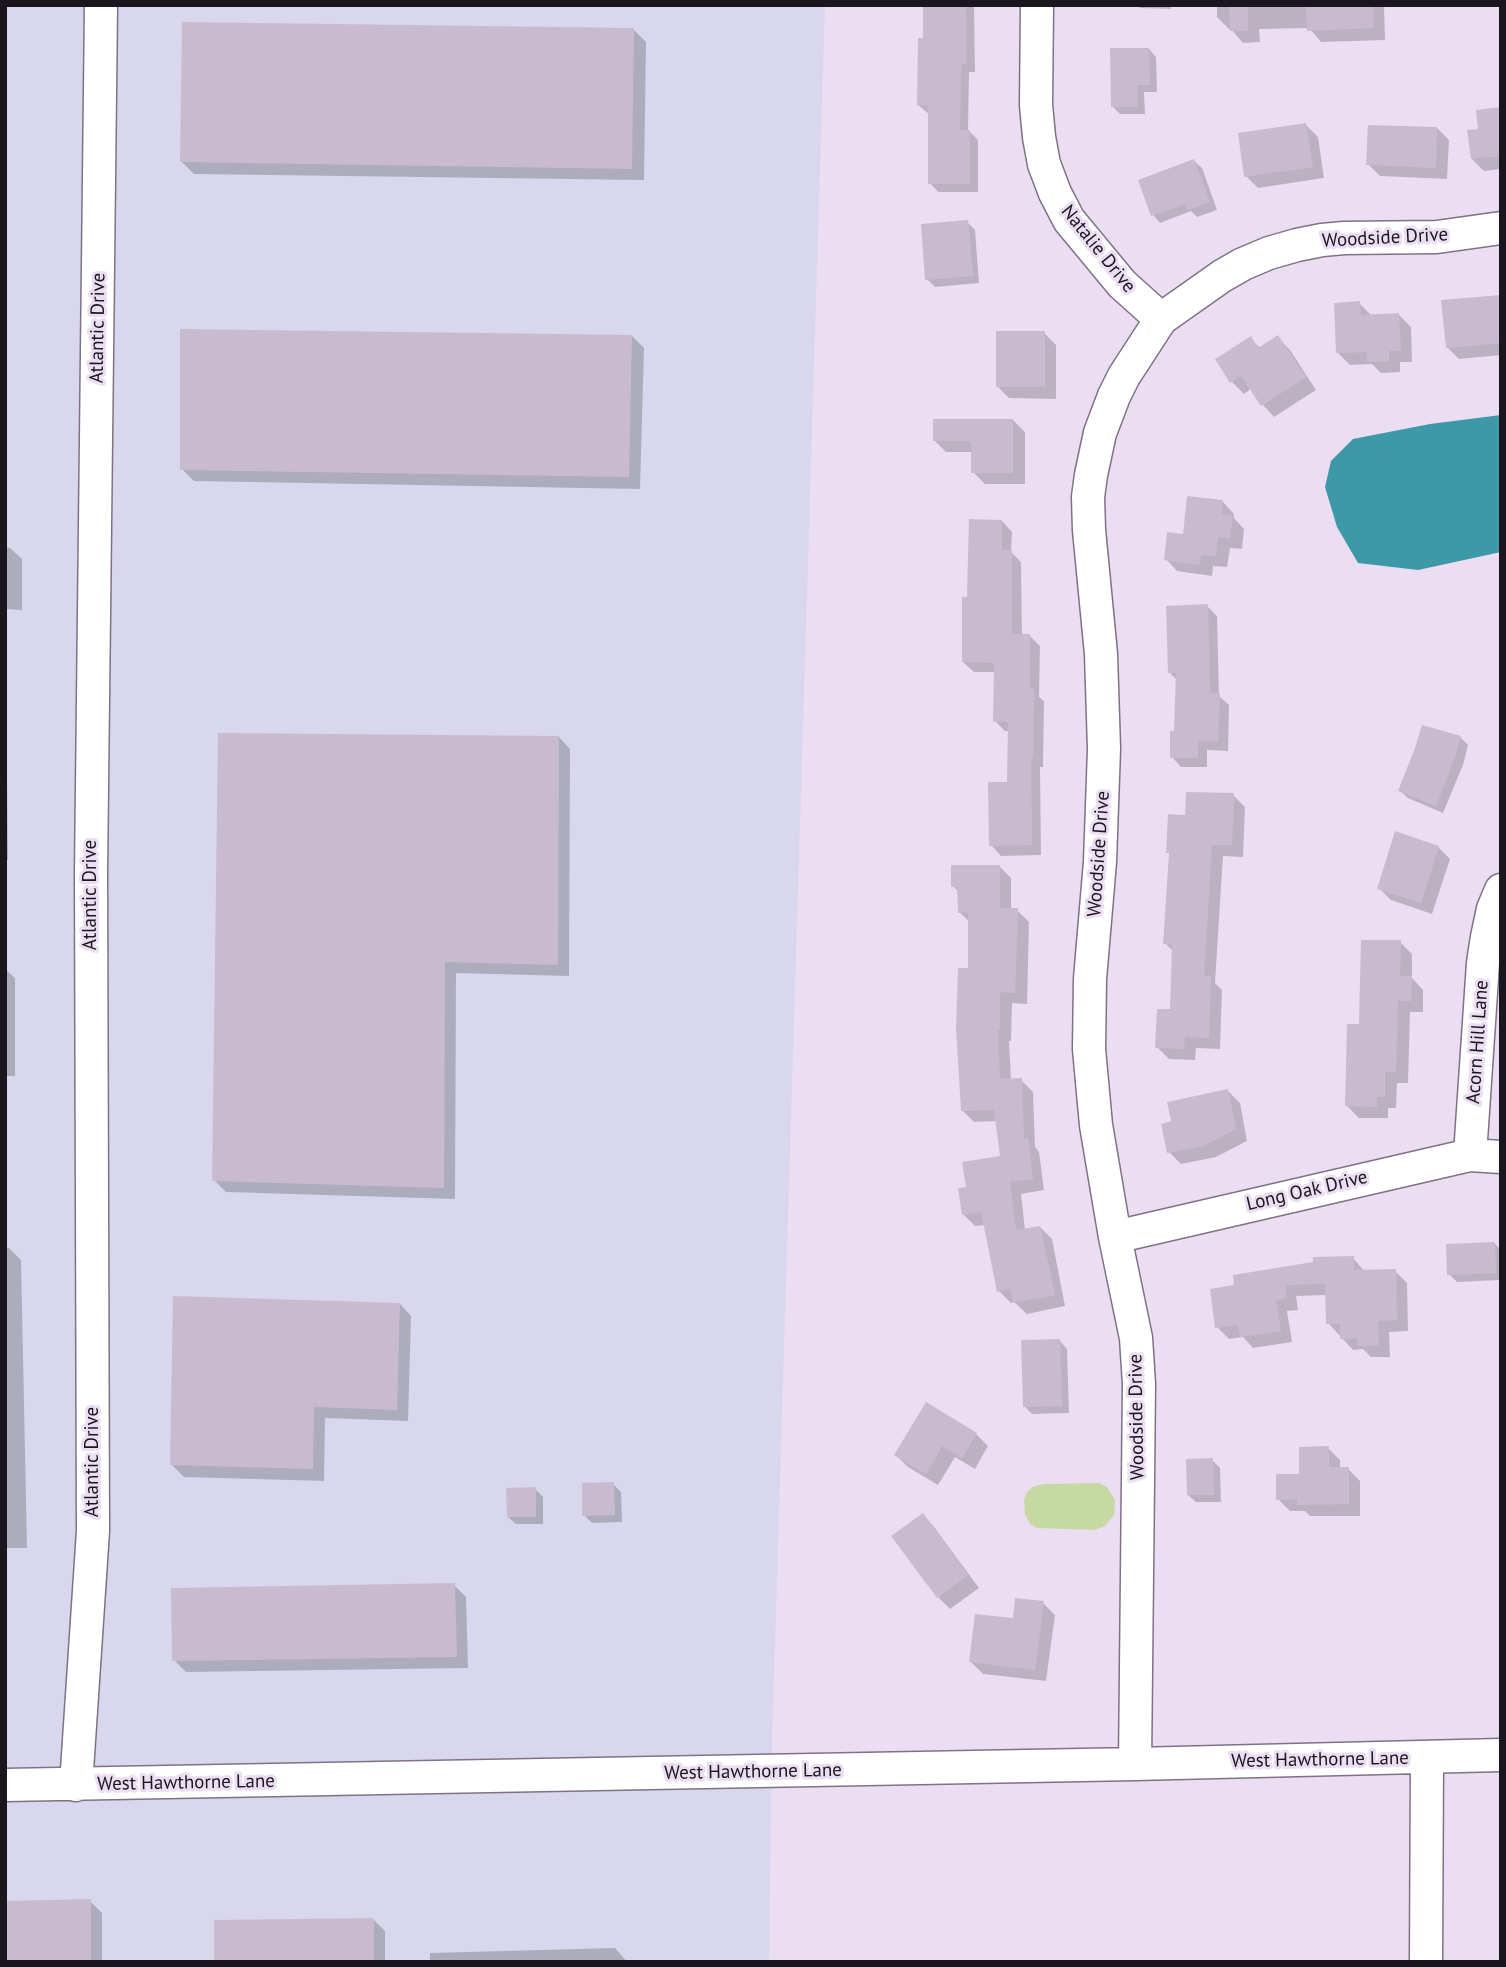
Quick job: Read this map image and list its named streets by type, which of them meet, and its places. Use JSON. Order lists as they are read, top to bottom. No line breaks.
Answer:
{"streets":{"street":["Woodside Drive","Natalie Drive","Atlantic Drive","Acorn Hill Lane","Long Oak Drive","West Hawthorne Lane"]},"crossings":[["Woodside Drive","Natalie Drive"],["Woodside Drive","Long Oak Drive"],["Woodside Drive","West Hawthorne Lane"],["Atlantic Drive","West Hawthorne Lane"],["Acorn Hill Lane","Long Oak Drive"]]}
